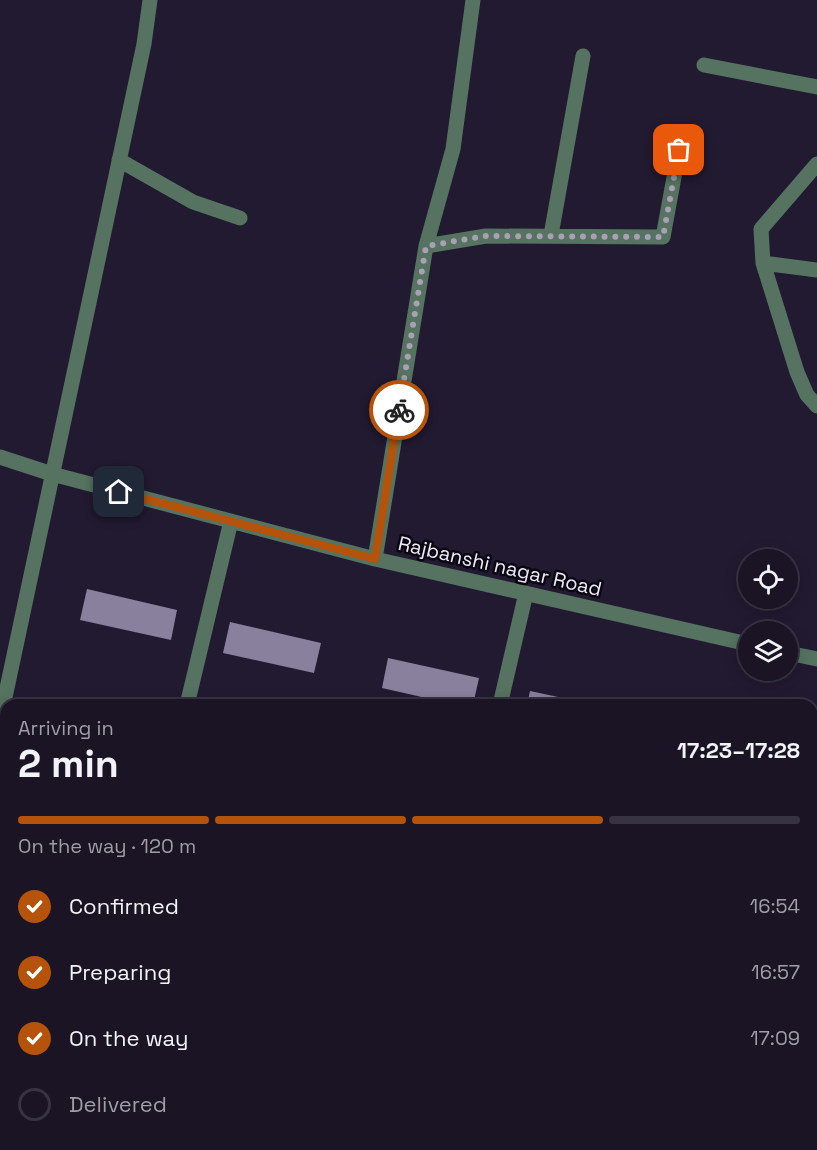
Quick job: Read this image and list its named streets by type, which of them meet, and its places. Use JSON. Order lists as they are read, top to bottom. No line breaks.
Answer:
{"streets":{"street":["Rajbanshi nagar Road"]},"page":{"heading":["2 min","Arriving in","17:23–17:28"],"bar":"On the way · 120 m","list":[["Confirmed","16:54"],["Preparing","16:57"],["On the way","17:09"],"Delivered"]}}
